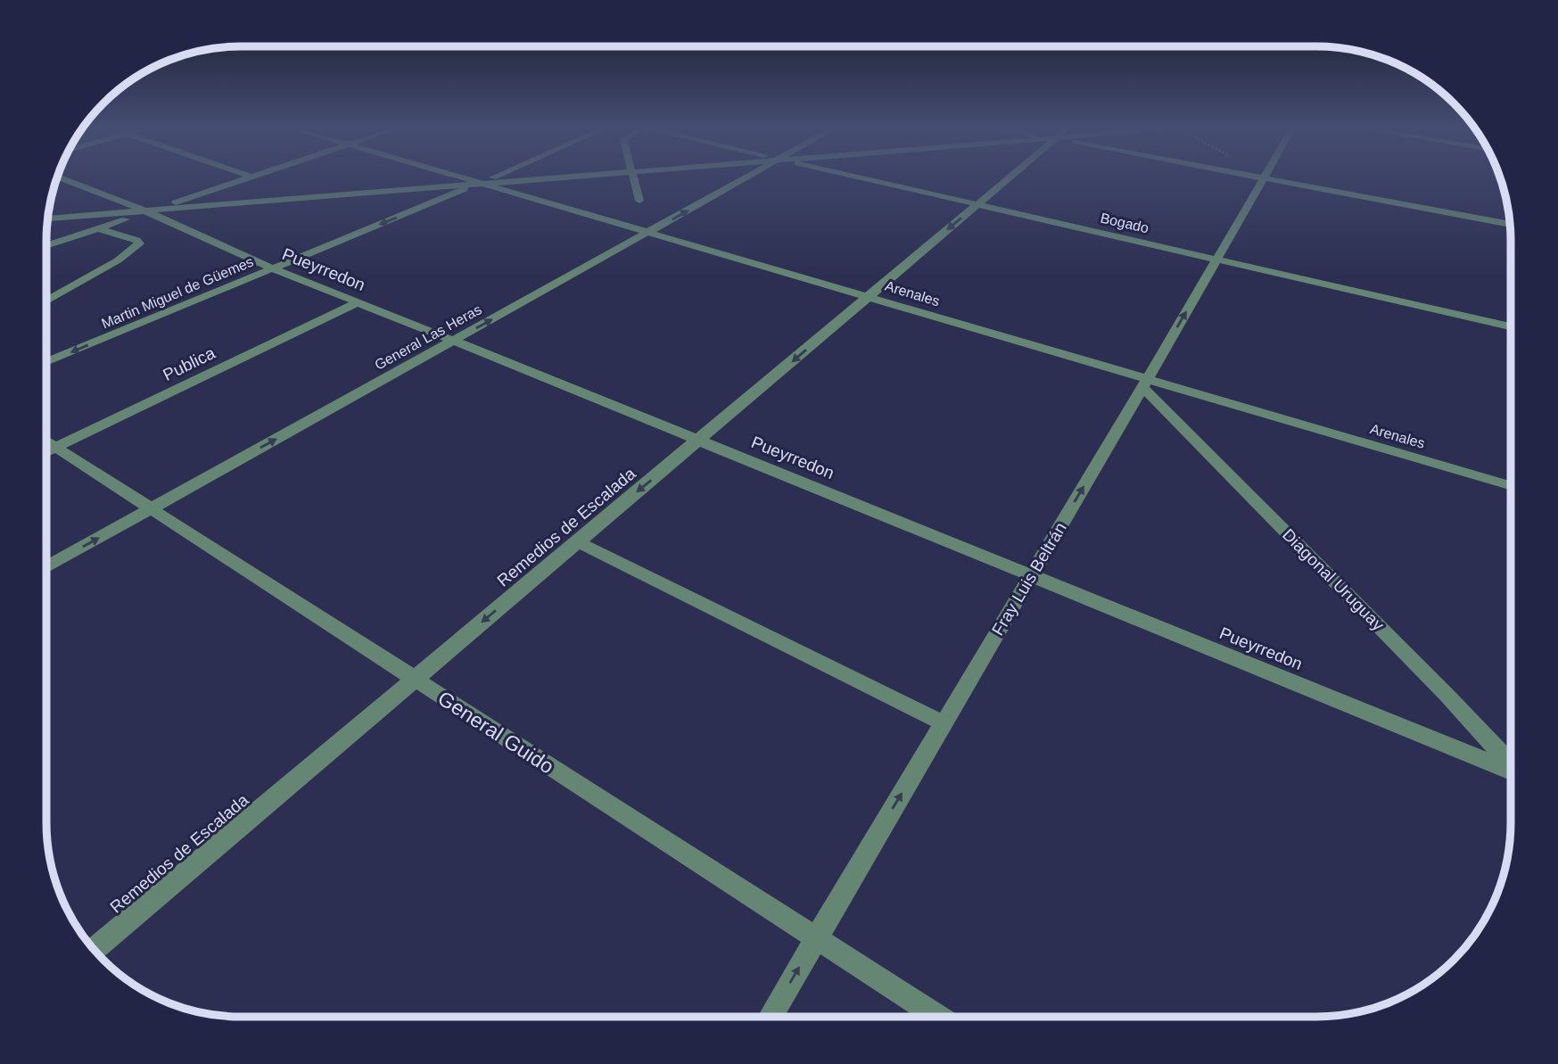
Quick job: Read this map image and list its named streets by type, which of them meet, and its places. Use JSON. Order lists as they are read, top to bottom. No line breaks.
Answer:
{"streets":{"street":["Bogado","Pueyrredon","Martin Miguel de Güemes","Arenales","General Las Heras","Publica","Remedios de Escalada","Fray Luis Beltrán","Diagonal Uruguay","General Guido"]},"crossings":[["Bogado","Remedios de Escalada"],["Bogado","Fray Luis Beltrán"],["Pueyrredon","Martin Miguel de Güemes"],["Pueyrredon","General Las Heras"],["Pueyrredon","Publica"],["Pueyrredon","Remedios de Escalada"],["Pueyrredon","Fray Luis Beltrán"],["Martin Miguel de Güemes","Arenales"],["Arenales","General Las Heras"],["Arenales","Remedios de Escalada"],["Arenales","Fray Luis Beltrán"],["Arenales","Diagonal Uruguay"],["General Las Heras","General Guido"],["Remedios de Escalada","General Guido"],["Fray Luis Beltrán","Diagonal Uruguay"],["Fray Luis Beltrán","General Guido"]],"one_way":["General Las Heras","Remedios de Escalada","Fray Luis Beltrán"]}
